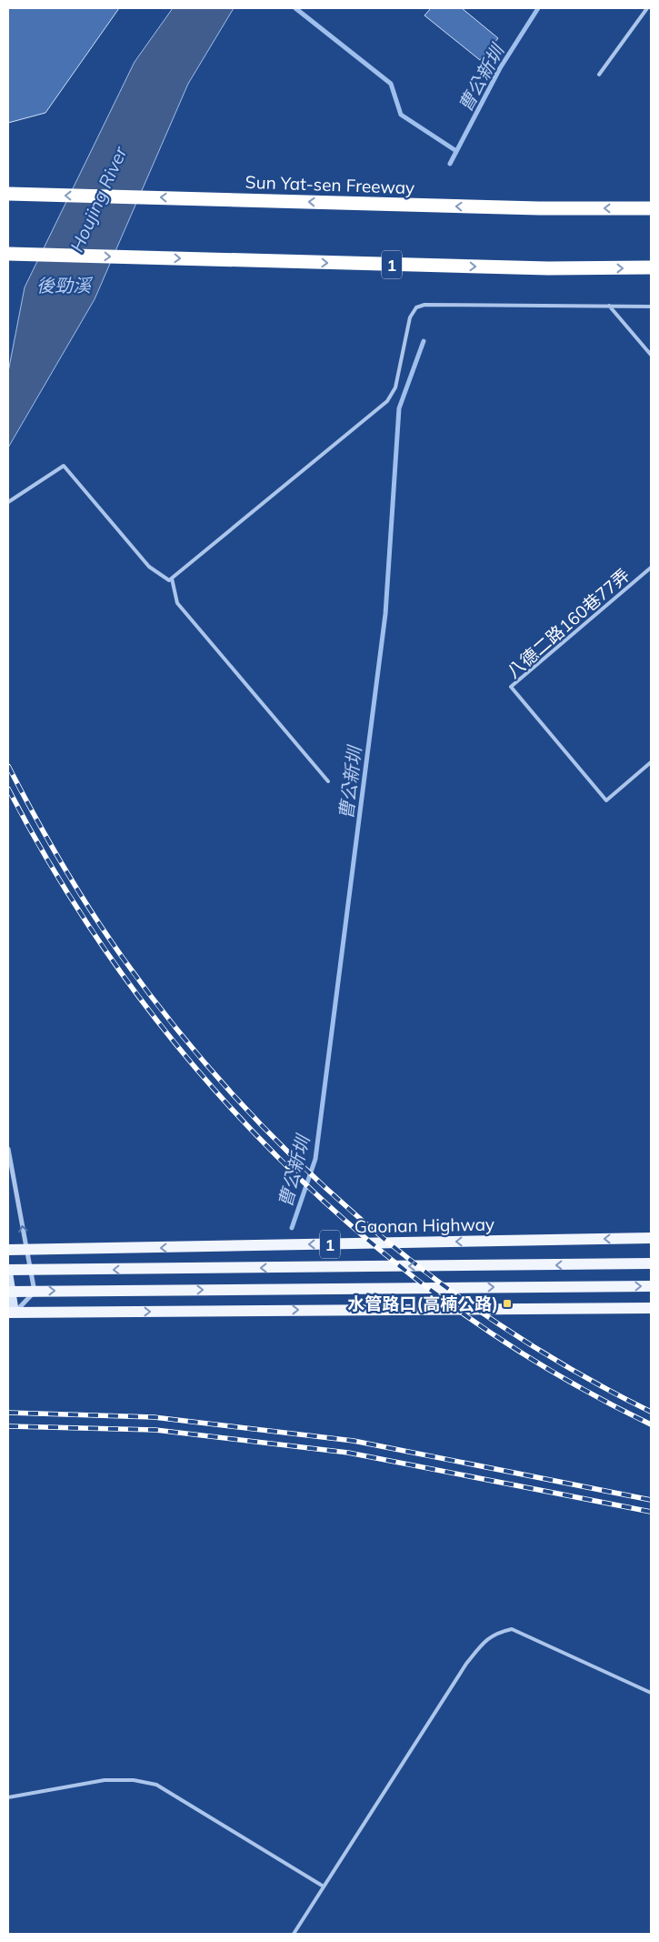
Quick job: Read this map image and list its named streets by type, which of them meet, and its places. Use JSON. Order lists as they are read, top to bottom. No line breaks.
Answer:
{"streets":{"highway":["Sun Yat-sen Freeway","1"],"main road":["Gaonan Highway"],"lane":["八德二路160巷77弄"]},"water":["曹公新圳","Houjing River","後勁溪"],"places":{"transit":["水管路口(高楠公路)"]}}
